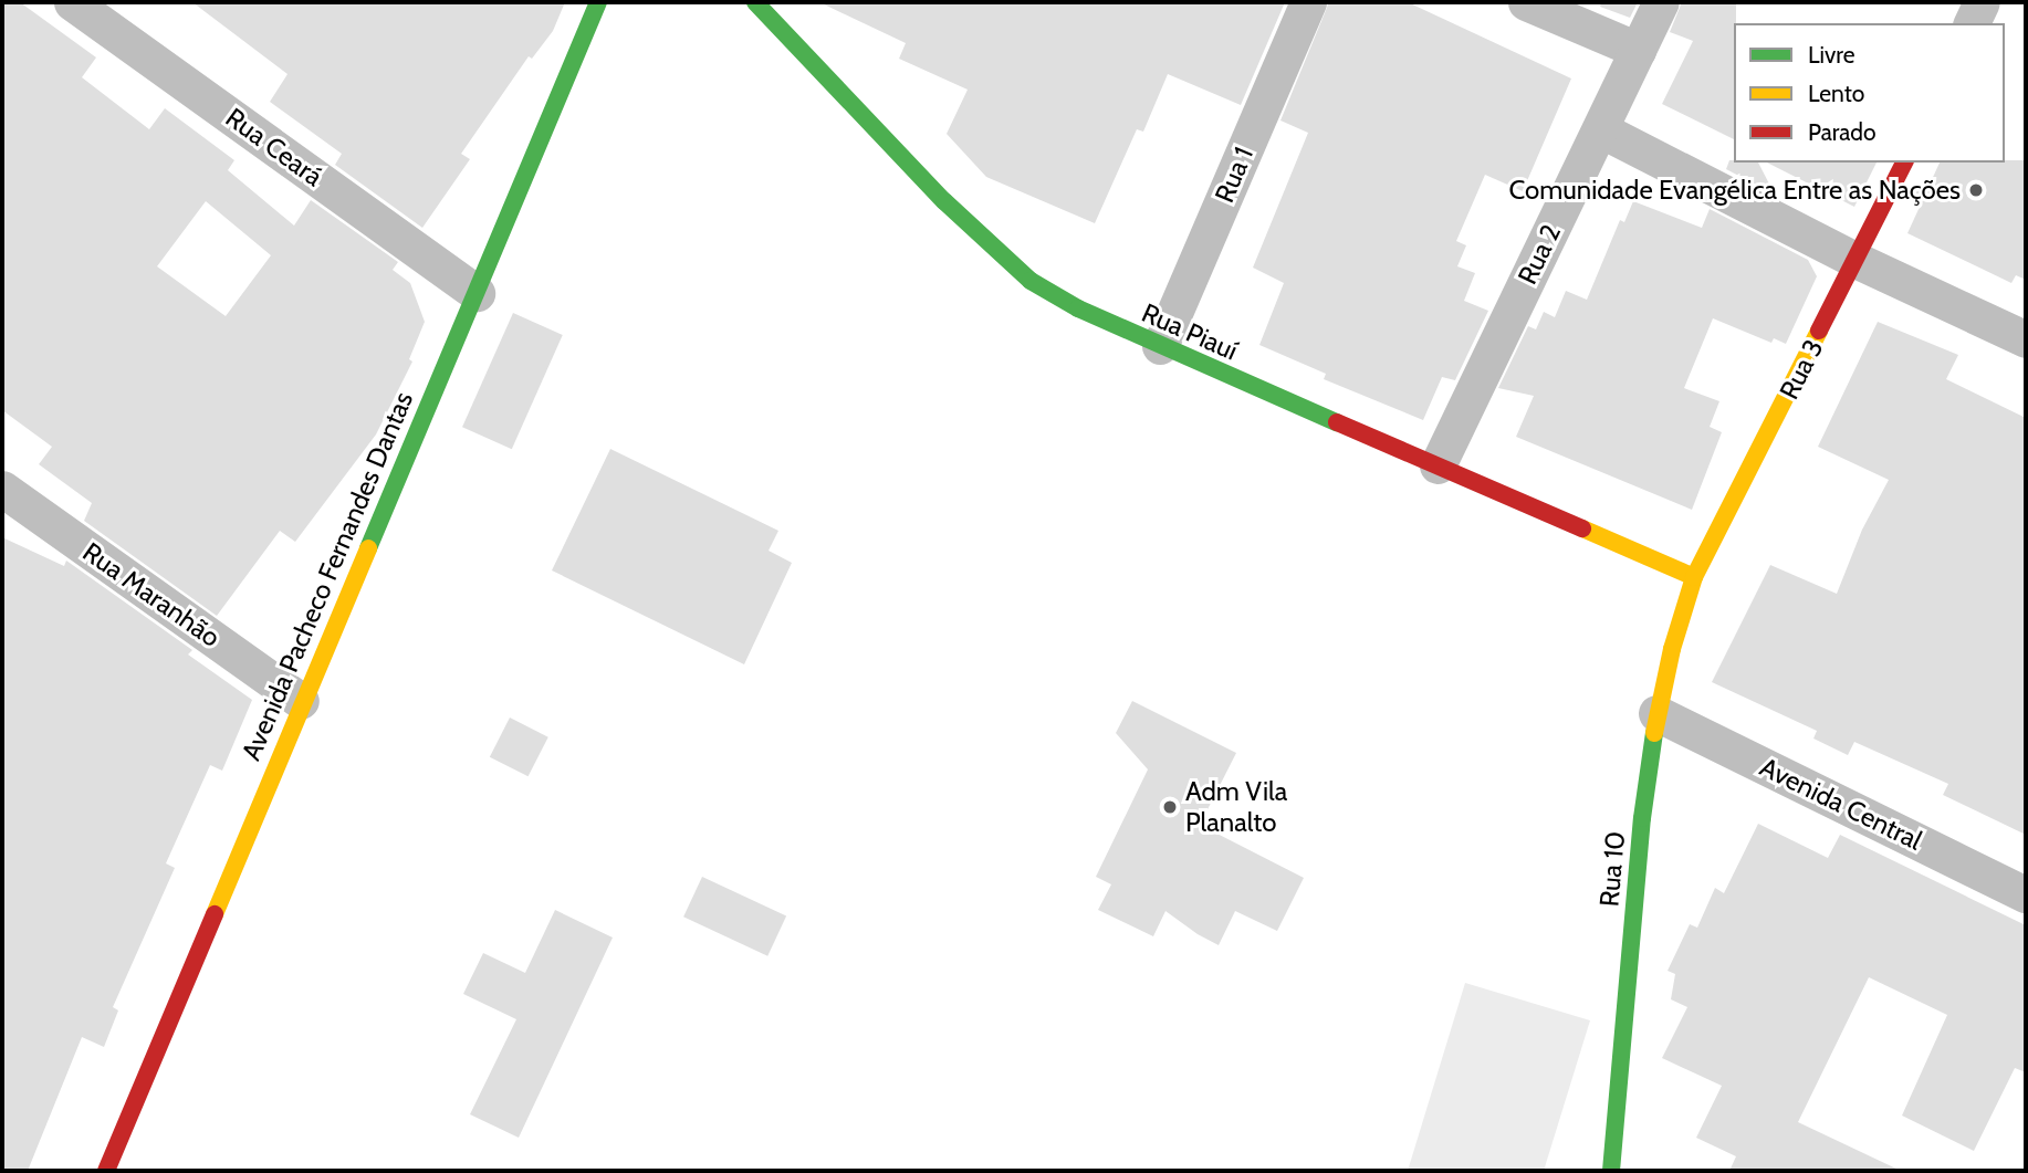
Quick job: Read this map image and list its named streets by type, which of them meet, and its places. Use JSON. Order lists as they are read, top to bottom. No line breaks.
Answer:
{"streets":{"street":["Rua Ceará","Rua 1","Rua 2","Rua Piauí","Rua 3","Avenida Pacheco Fernandes Dantas","Rua Maranhão","Avenida Central","Rua 10"]},"crossings":[["Rua Ceará","Avenida Pacheco Fernandes Dantas"],["Rua 1","Rua Piauí"],["Rua 2","Rua Piauí"],["Rua Piauí","Rua 3"],["Rua Piauí","Rua 10"],["Rua 3","Rua 10"],["Avenida Pacheco Fernandes Dantas","Rua Maranhão"],["Avenida Central","Rua 10"]],"places":["Comunidade Evangélica Entre as Nações","Adm Vila Planalto"],"legend":["Livre","Lento","Parado"]}
